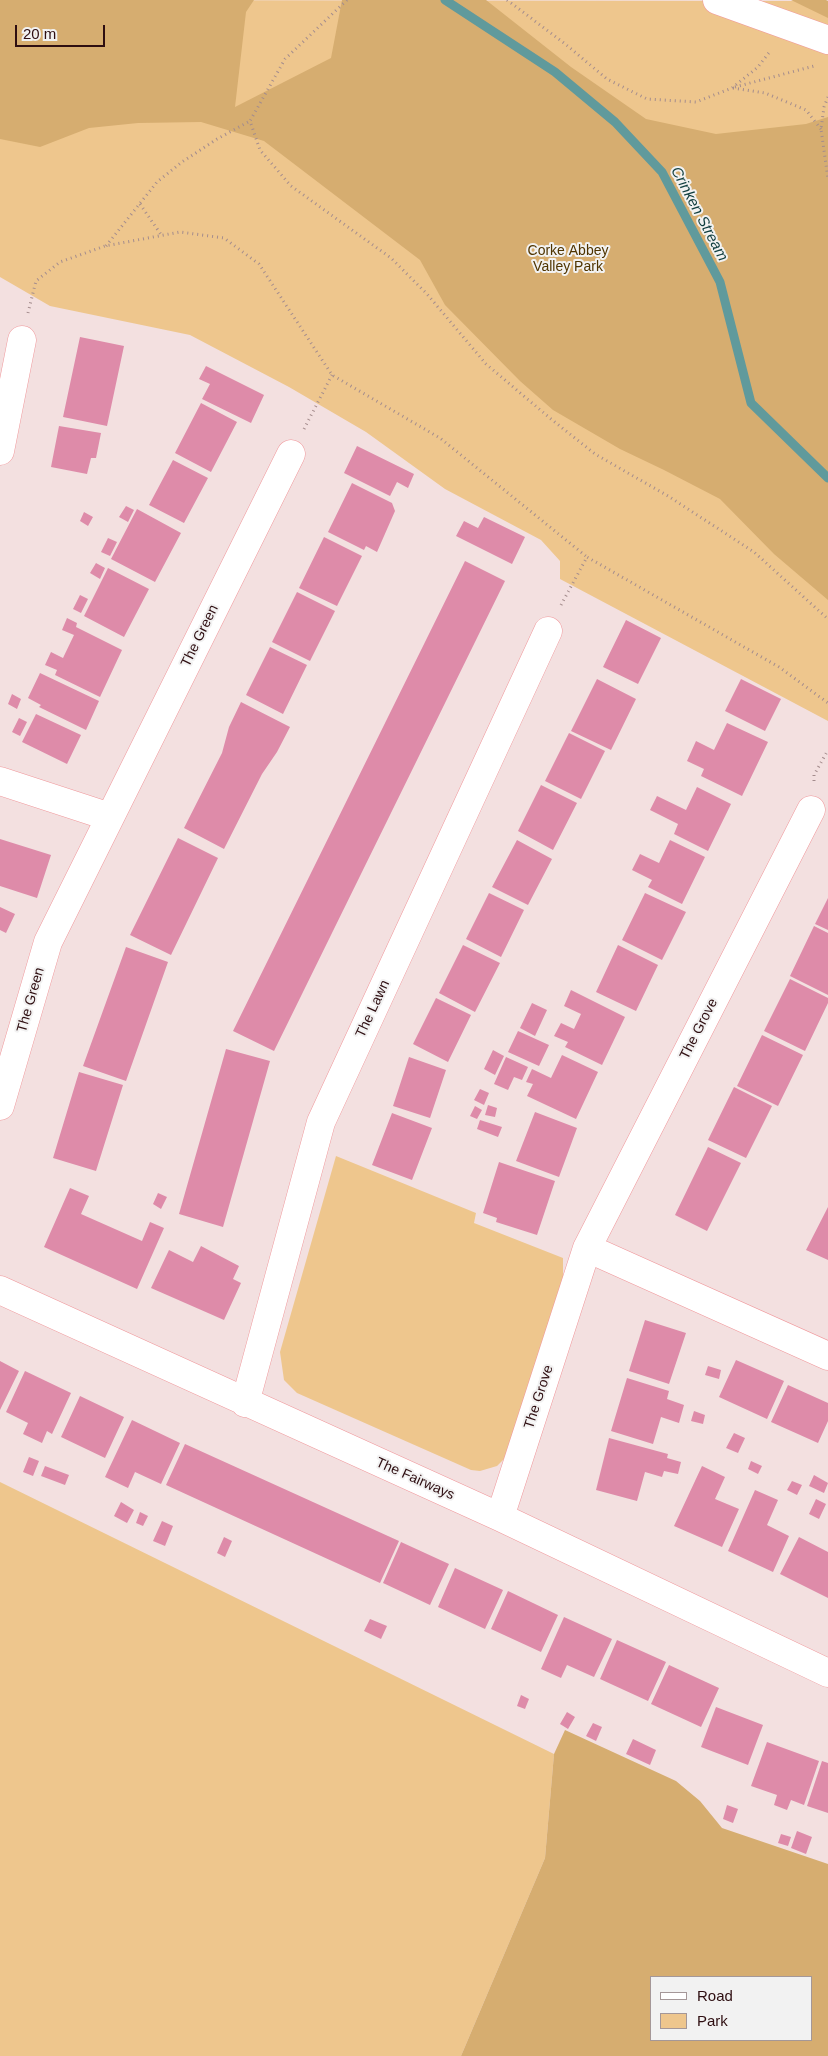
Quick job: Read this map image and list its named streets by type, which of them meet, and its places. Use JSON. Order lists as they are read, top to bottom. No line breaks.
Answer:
{"streets":{"street":["The Green","The Lawn","The Grove","The Fairways"]},"crossings":[["The Lawn","The Fairways"],["The Grove","The Fairways"]],"water":["Crinken Stream"],"parks":["Corke Abbey Valley Park"],"legend":["Road","Park"],"scale_bar":"20 m"}
